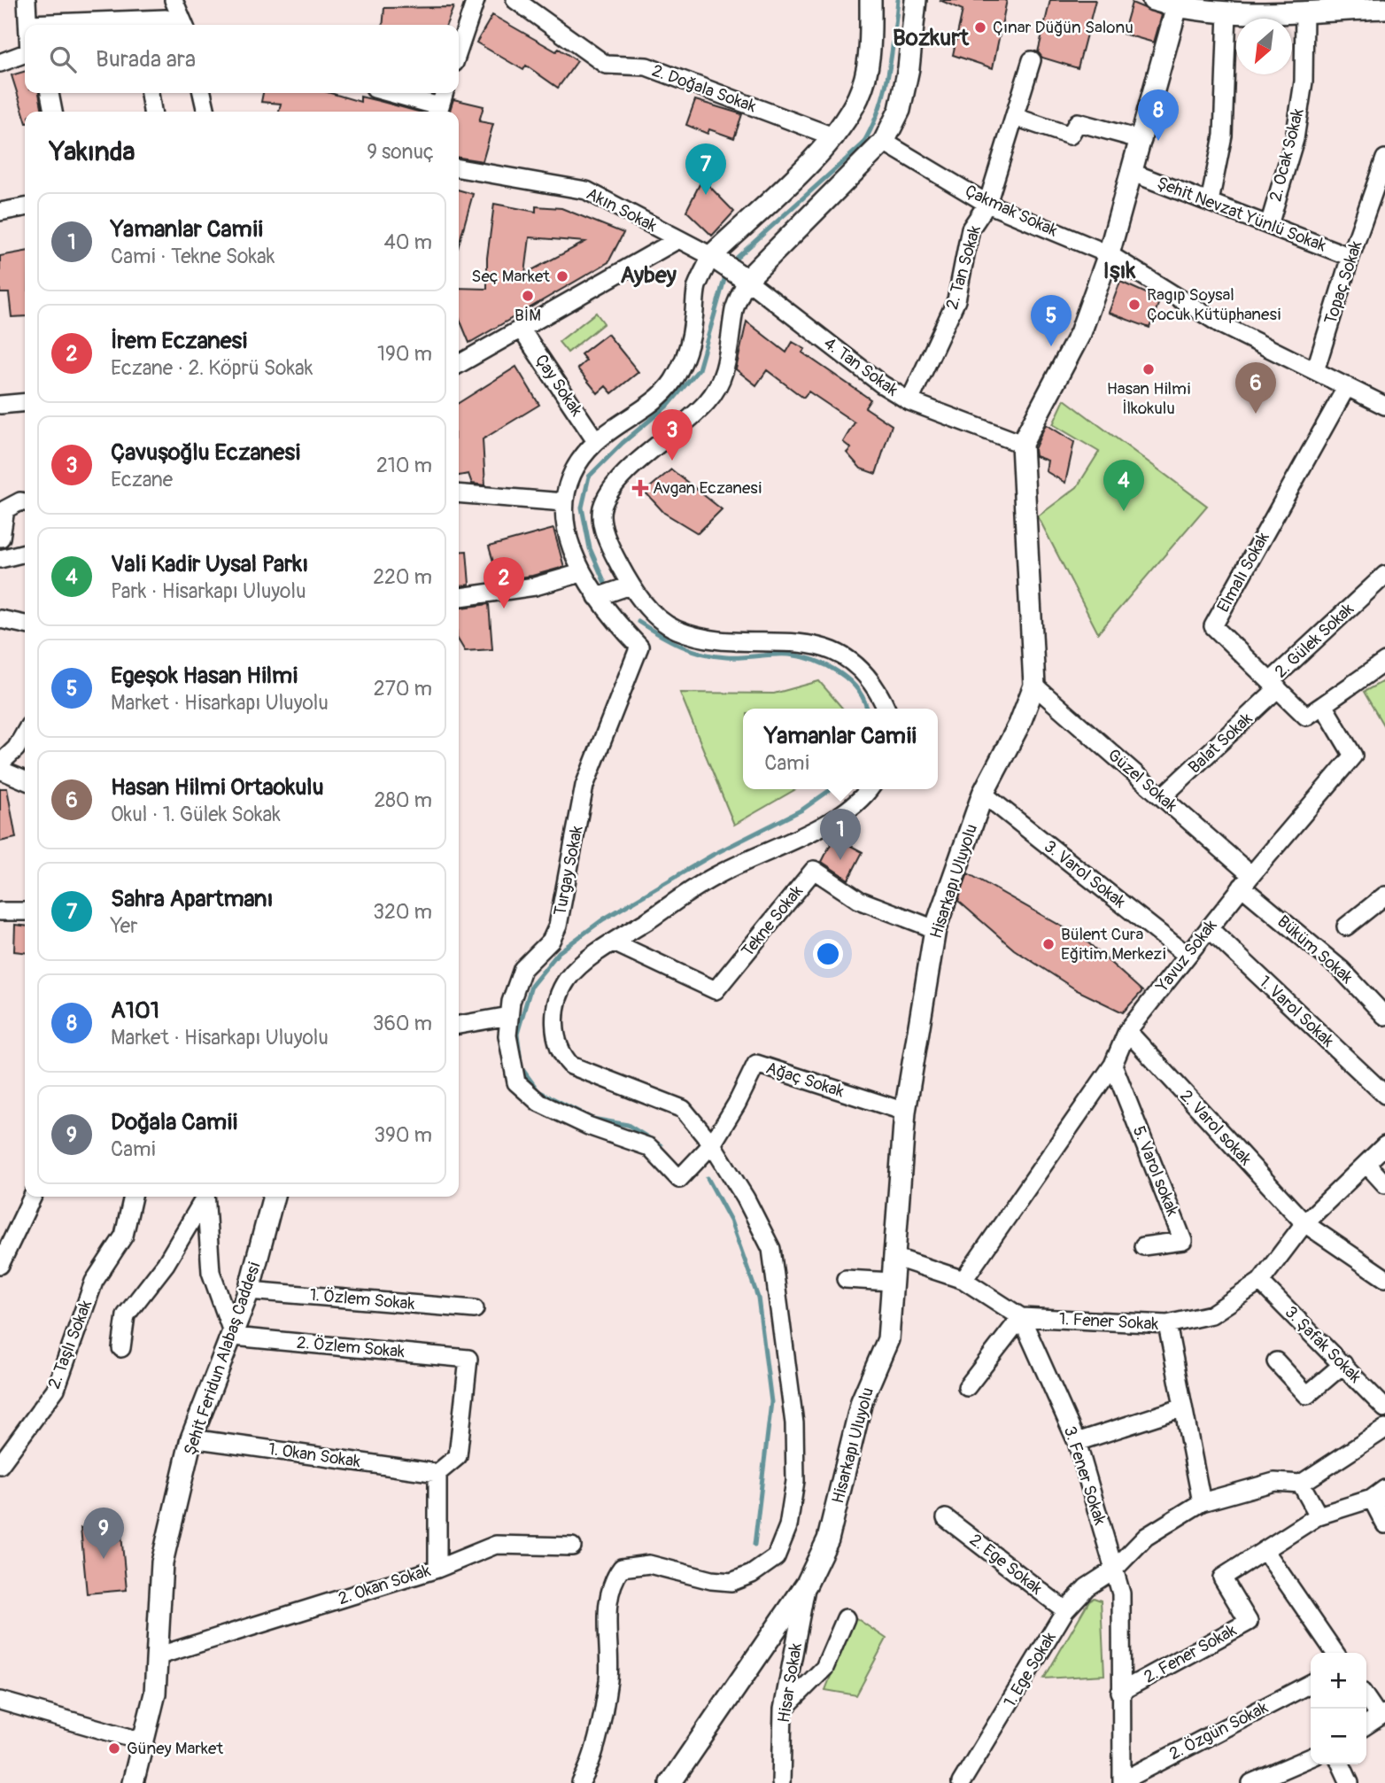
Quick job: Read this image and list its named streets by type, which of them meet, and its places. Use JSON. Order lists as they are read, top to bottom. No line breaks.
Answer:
{"streets":{"street":["2. Doğala Sokak","2. Ocak Sokak","Akın Sokak","Çakmak Sokak","Şehit Nevzat Yünlü Sokak","2. Tan Sokak","Topaç Sokak","4. Tan Sokak","Çay Sokak","Elmalı Sokak","2. Gülek Sokak","Balat Sokak","Güzel Sokak","Turgay Sokak","3. Varol Sokak","Hisarkapı Uluyolu","Tekne Sokak","Büküm Sokak","Yavuz Sokak","1. Varol Sokak","Ağaç Sokak","2. Varol sokak","5. Varol sokak","1. Özlem Sokak","1. Fener Sokak","2. Taşlı Sokak","3. Şafak Sokak","2. Özlem Sokak","Şehit Feridun Alabaş Caddesi","1. Okan Sokak","3. Fener Sokak","2. Ege Sokak","2. Okan Sokak","2. Fener Sokak","1. Ege Sokak","Hisar Sokak","2. Özgün Sokak"]},"crossings":[["2. Ocak Sokak","Şehit Nevzat Yünlü Sokak"],["Çakmak Sokak","2. Tan Sokak"],["Çakmak Sokak","Topaç Sokak"],["Çakmak Sokak","Elmalı Sokak"],["Şehit Nevzat Yünlü Sokak","Topaç Sokak"],["2. Tan Sokak","4. Tan Sokak"],["4. Tan Sokak","Hisarkapı Uluyolu"],["Elmalı Sokak","2. Gülek Sokak"],["Elmalı Sokak","Balat Sokak"],["Elmalı Sokak","Yavuz Sokak"],["2. Gülek Sokak","Balat Sokak"],["Balat Sokak","Güzel Sokak"],["Güzel Sokak","Hisarkapı Uluyolu"],["Güzel Sokak","Büküm Sokak"],["Güzel Sokak","Yavuz Sokak"],["Turgay Sokak","Ağaç Sokak"],["3. Varol Sokak","Hisarkapı Uluyolu"],["3. Varol Sokak","Yavuz Sokak"],["Hisarkapı Uluyolu","Tekne Sokak"],["Hisarkapı Uluyolu","Ağaç Sokak"],["Hisarkapı Uluyolu","Hisar Sokak"],["Büküm Sokak","Yavuz Sokak"],["Yavuz Sokak","1. Varol Sokak"],["Yavuz Sokak","2. Varol sokak"],["Yavuz Sokak","5. Varol sokak"],["2. Varol sokak","1. Fener Sokak"],["1. Özlem Sokak","Şehit Feridun Alabaş Caddesi"],["1. Fener Sokak","3. Şafak Sokak"],["1. Fener Sokak","3. Fener Sokak"],["2. Özlem Sokak","Şehit Feridun Alabaş Caddesi"],["2. Özlem Sokak","1. Okan Sokak"],["2. Özlem Sokak","2. Okan Sokak"],["Şehit Feridun Alabaş Caddesi","1. Okan Sokak"],["Şehit Feridun Alabaş Caddesi","2. Okan Sokak"],["1. Okan Sokak","2. Okan Sokak"],["3. Fener Sokak","2. Fener Sokak"],["3. Fener Sokak","1. Ege Sokak"],["3. Fener Sokak","2. Özgün Sokak"],["2. Ege Sokak","1. Ege Sokak"]],"districts":["Bozkurt","Işık","Aybey"],"places":{"other":["Çınar Düğün Salonu","Seç Market","BİM","Ragıp Soysal Çocuk Kütüphanesi","Hasan Hilmi İlkokulu","Bülent Cura Eğitim Merkezi","Güney Market"],"health":["Avgan Eczanesi"]},"north":"bottom left","page":{"search":"Burada ara","pins":["8","7","5","6","3","4","2","1","9"],"heading":["Yakında","9 sonuç"],"list":[{"mark":"1","name":"Yamanlar Camii","note":"Cami · Tekne Sokak","value":"40 m"},{"mark":"2","name":"İrem Eczanesi","note":"Eczane · 2. Köprü Sokak","value":"190 m"},{"mark":"3","name":"Çavuşoğlu Eczanesi","note":"Eczane","value":"210 m"},{"mark":"4","name":"Vali Kadir Uysal Parkı","note":"Park · Hisarkapı Uluyolu","value":"220 m"},{"mark":"5","name":"Egeşok Hasan Hilmi","note":"Market · Hisarkapı Uluyolu","value":"270 m"},{"mark":"6","name":"Hasan Hilmi Ortaokulu","note":"Okul · 1. Gülek Sokak","value":"280 m"},{"mark":"7","name":"Sahra Apartmanı","note":"Yer","value":"320 m"},{"mark":"8","name":"A101","note":"Market · Hisarkapı Uluyolu","value":"360 m"},{"mark":"9","name":"Doğala Camii","note":"Cami","value":"390 m"}],"popup":["Yamanlar Camii","Cami"],"map_buttons":["+","−"]}}
